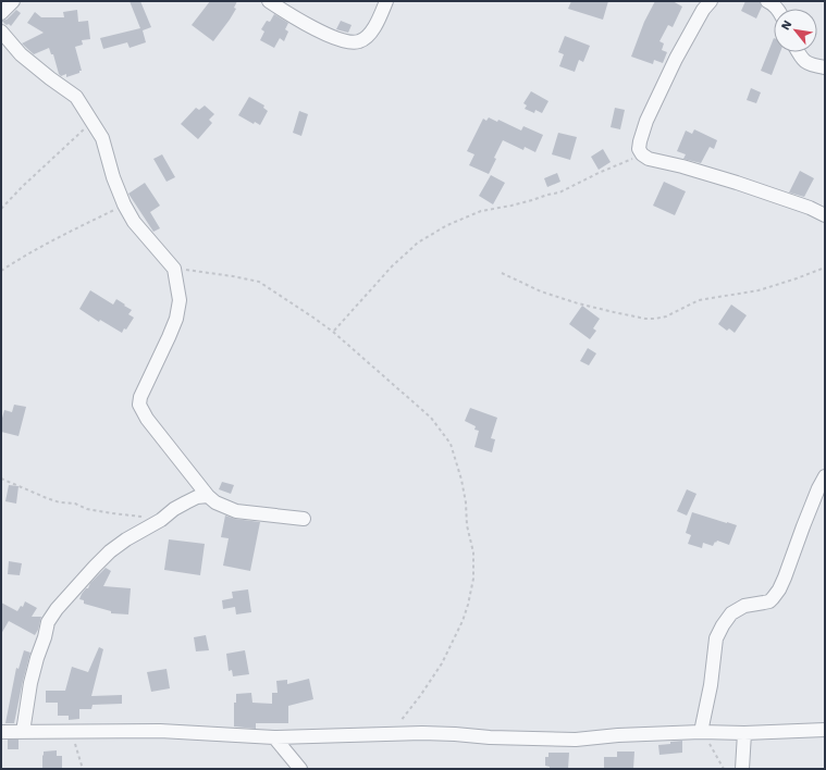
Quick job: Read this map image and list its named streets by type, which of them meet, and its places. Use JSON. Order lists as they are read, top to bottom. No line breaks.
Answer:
{"north":"top left"}
